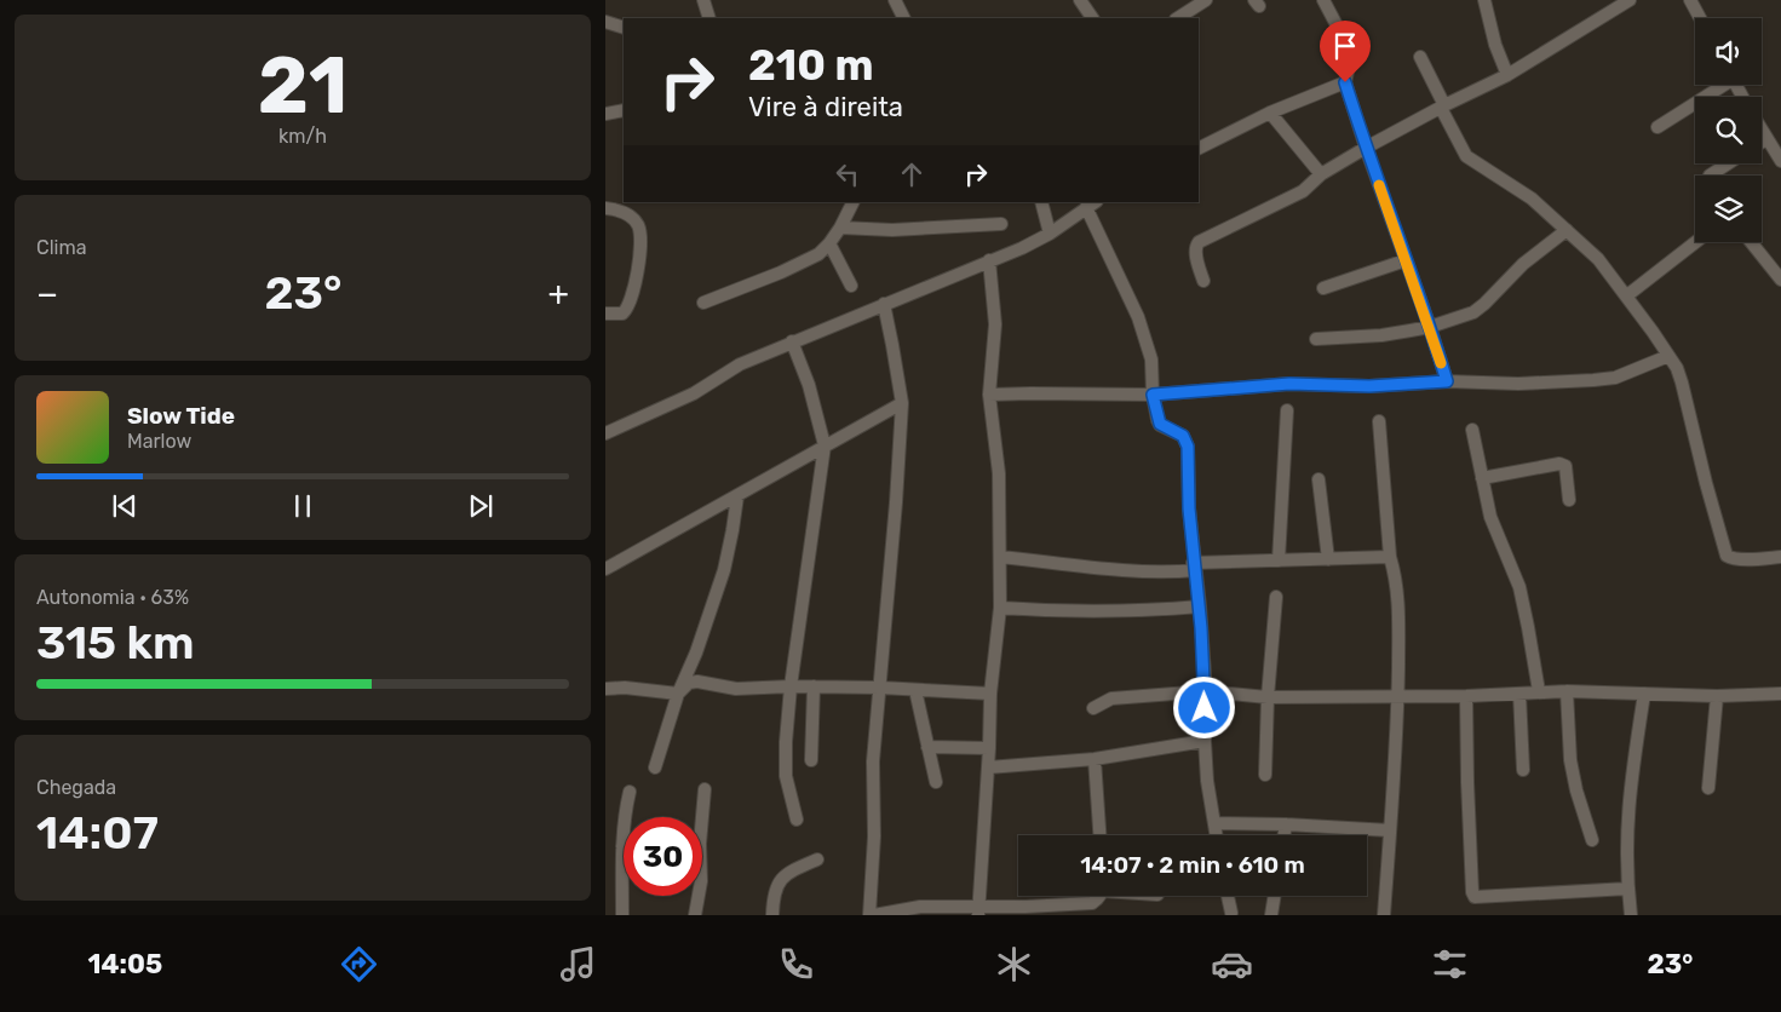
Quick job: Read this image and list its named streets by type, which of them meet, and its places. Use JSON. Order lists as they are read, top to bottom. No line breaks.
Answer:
{"page":{"tile":[["21","km/h"],"Clima",["Autonomia · 63%","315 km"],["Chegada","14:07"]],"turn":["210 m","Vire à direita"],"heat":["−","23°","+"],"song":["Slow Tide","Marlow"],"limit":"30","trip":"14:07 · 2 min · 610 m","tabs":["14:05","23°"]}}
